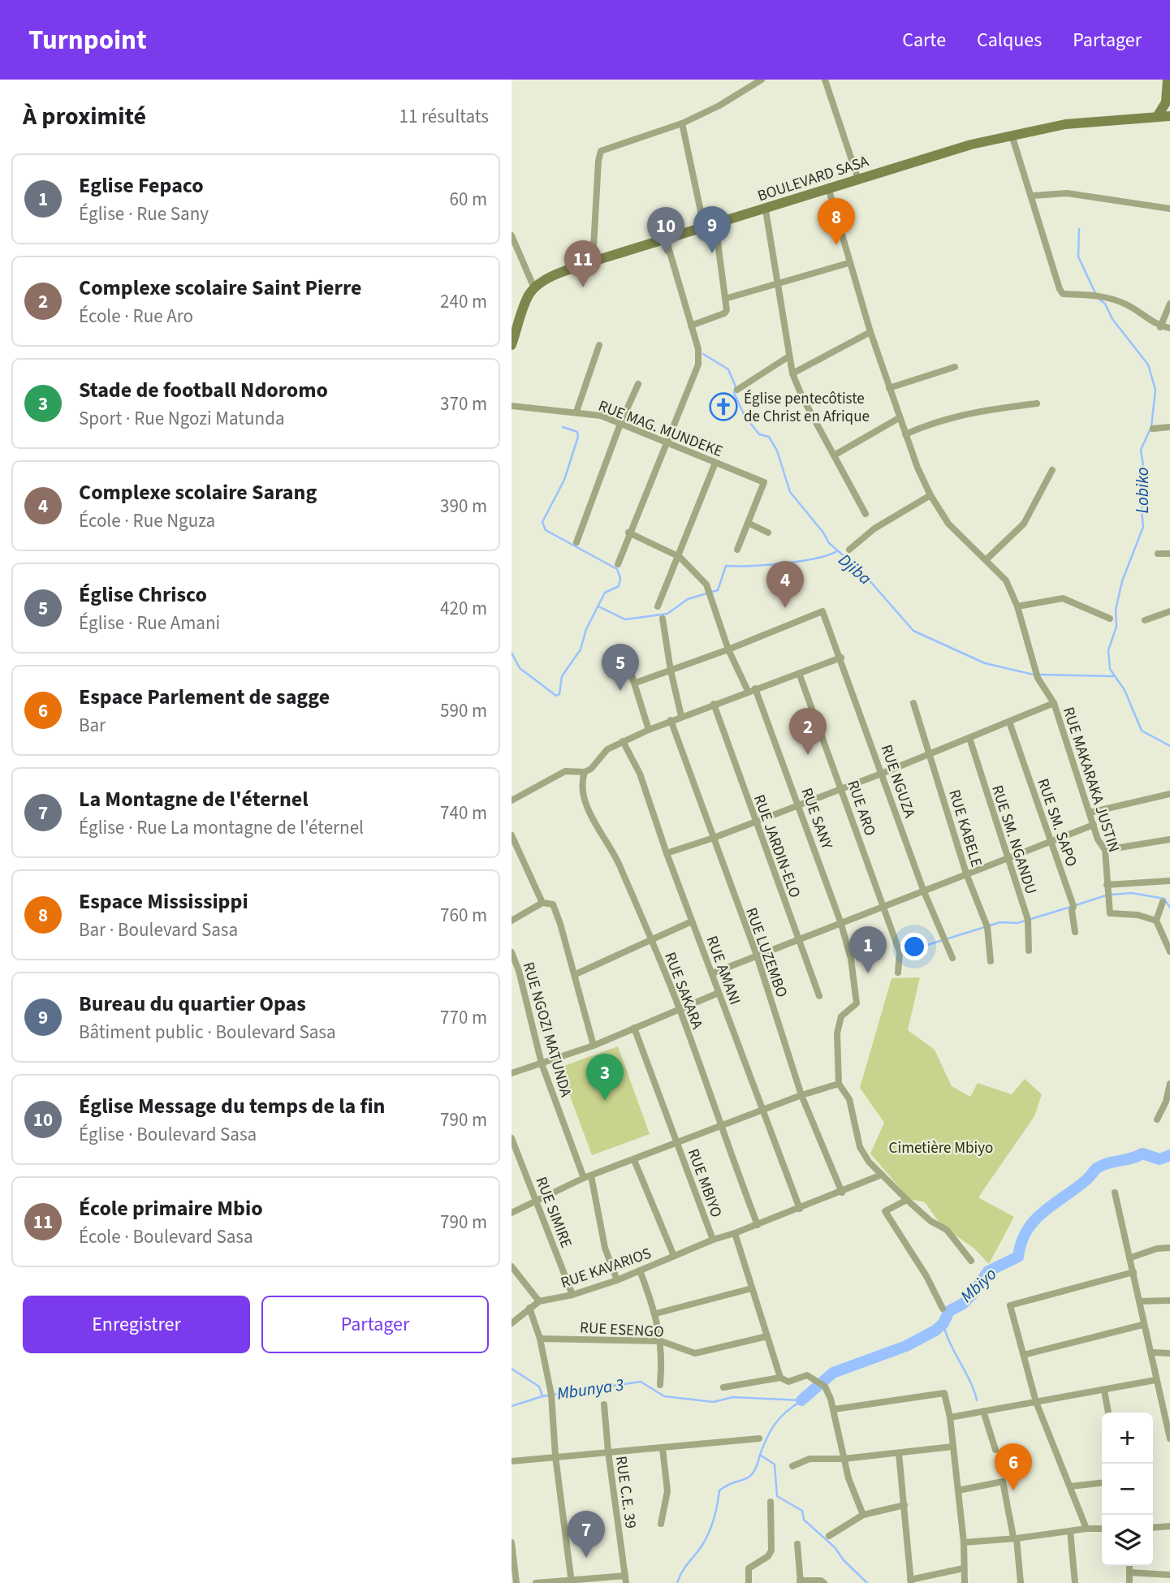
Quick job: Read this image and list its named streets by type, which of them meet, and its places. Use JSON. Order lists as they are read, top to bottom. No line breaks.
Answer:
{"streets":{"street":["BOULEVARD SASA","RUE MAG. MUNDEKE","RUE MAKARAKA JUSTIN","RUE NGUZA","RUE ARO","RUE SANY","RUE SM. SAPO","RUE KABELE","RUE SM. NGANDU","RUE JARDIN-ELO","RUE LUZEMBO","RUE AMANI","RUE SAKARA","RUE NGOZI MATUNDA","RUE MBIYO","RUE SIMIRE","RUE KAVARIOS","RUE ESENGO","RUE C.E. 39"]},"crossings":[["BOULEVARD SASA","RUE MAKARAKA JUSTIN"],["RUE NGOZI MATUNDA","RUE KAVARIOS"],["RUE MBIYO","RUE KAVARIOS"],["RUE MBIYO","RUE ESENGO"],["RUE SIMIRE","RUE KAVARIOS"]],"water":["Lobiko","Djiba","Mbiyo","Mbunya 3"],"parks":["Cimetière Mbiyo"],"places":{"church":["Église pentecôtiste de Christ en Afrique"]},"page":{"header":"Turnpoint","nav":["Carte","Calques","Partager"],"heading":["À proximité","11 résultats"],"list":[{"mark":"1","name":"Eglise Fepaco","note":"Église · Rue Sany","value":"60 m"},{"mark":"2","name":"Complexe scolaire Saint Pierre","note":"École · Rue Aro","value":"240 m"},{"mark":"3","name":"Stade de football Ndoromo","note":"Sport · Rue Ngozi Matunda","value":"370 m"},{"mark":"4","name":"Complexe scolaire Sarang","note":"École · Rue Nguza","value":"390 m"},{"mark":"5","name":"Église Chrisco","note":"Église · Rue Amani","value":"420 m"},{"mark":"6","name":"Espace Parlement de sagge","note":"Bar","value":"590 m"},{"mark":"7","name":"La Montagne de l'éternel","note":"Église · Rue La montagne de l'éternel","value":"740 m"},{"mark":"8","name":"Espace Mississippi","note":"Bar · Boulevard Sasa","value":"760 m"},{"mark":"9","name":"Bureau du quartier Opas","note":"Bâtiment public · Boulevard Sasa","value":"770 m"},{"mark":"10","name":"Église Message du temps de la fin","note":"Église · Boulevard Sasa","value":"790 m"},{"mark":"11","name":"École primaire Mbio","note":"École · Boulevard Sasa","value":"790 m"}],"pins":["8","9","10","11","4","5","2","1","3","6","7"],"buttons":["Enregistrer","Partager"],"map_buttons":["+","−"]}}
